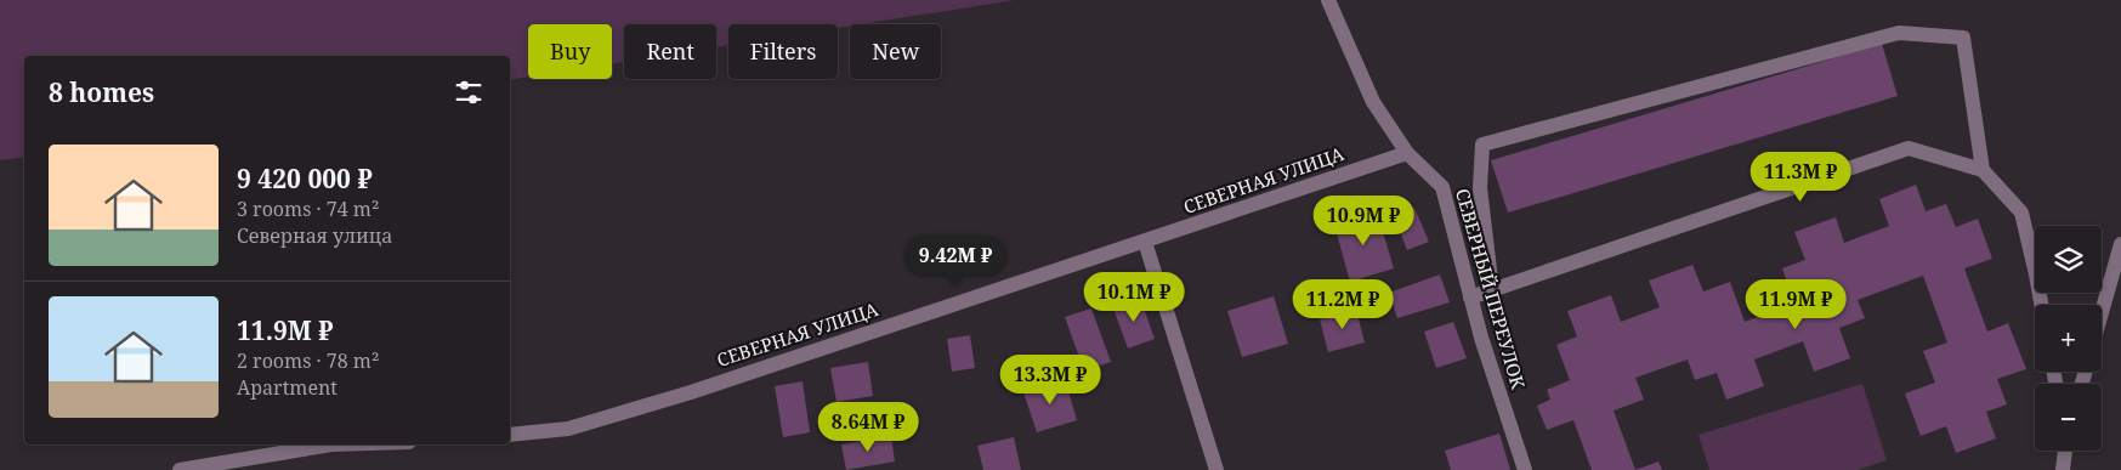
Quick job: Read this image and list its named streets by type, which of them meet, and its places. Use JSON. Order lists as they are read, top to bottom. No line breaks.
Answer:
{"streets":{"street":["СЕВЕРНАЯ УЛИЦА","СЕВЕРНЫЙ ПЕРЕУЛОК"]},"crossings":[["СЕВЕРНАЯ УЛИЦА","СЕВЕРНЫЙ ПЕРЕУЛОК"]],"page":{"chip":["Buy","Rent","Filters","New"],"heading":"8 homes","list":[{"name":"9 420 000 ₽","note":"3 rooms · 74 m² · Северная улица"},{"name":"11.9M ₽","note":"2 rooms · 78 m² · Apartment"}],"price":["11.3M ₽","10.9M ₽","9.42M ₽","10.1M ₽","11.2M ₽","11.9M ₽","13.3M ₽","8.64M ₽"],"map_buttons":["+","−"]}}
